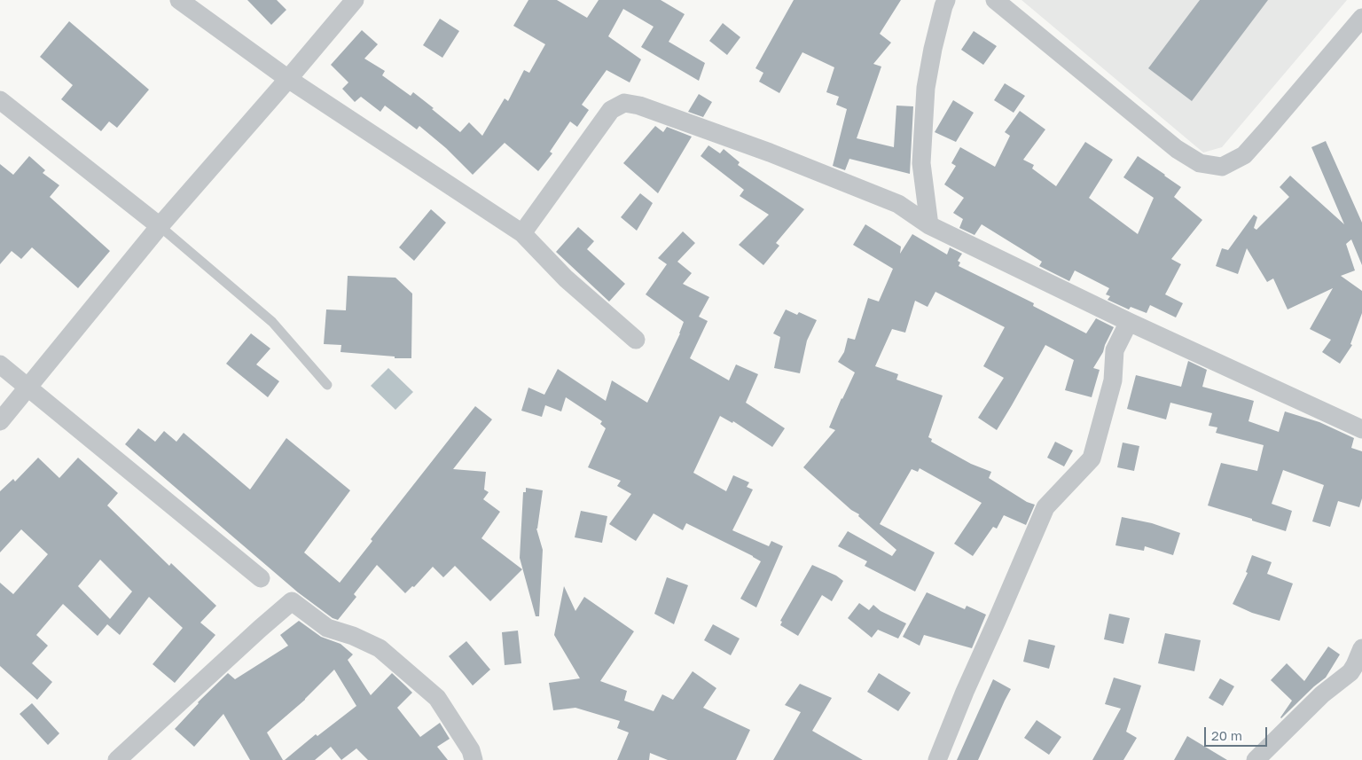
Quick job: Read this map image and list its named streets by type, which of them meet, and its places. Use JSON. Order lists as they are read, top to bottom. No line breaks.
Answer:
{"scale_bar":"20 m"}
